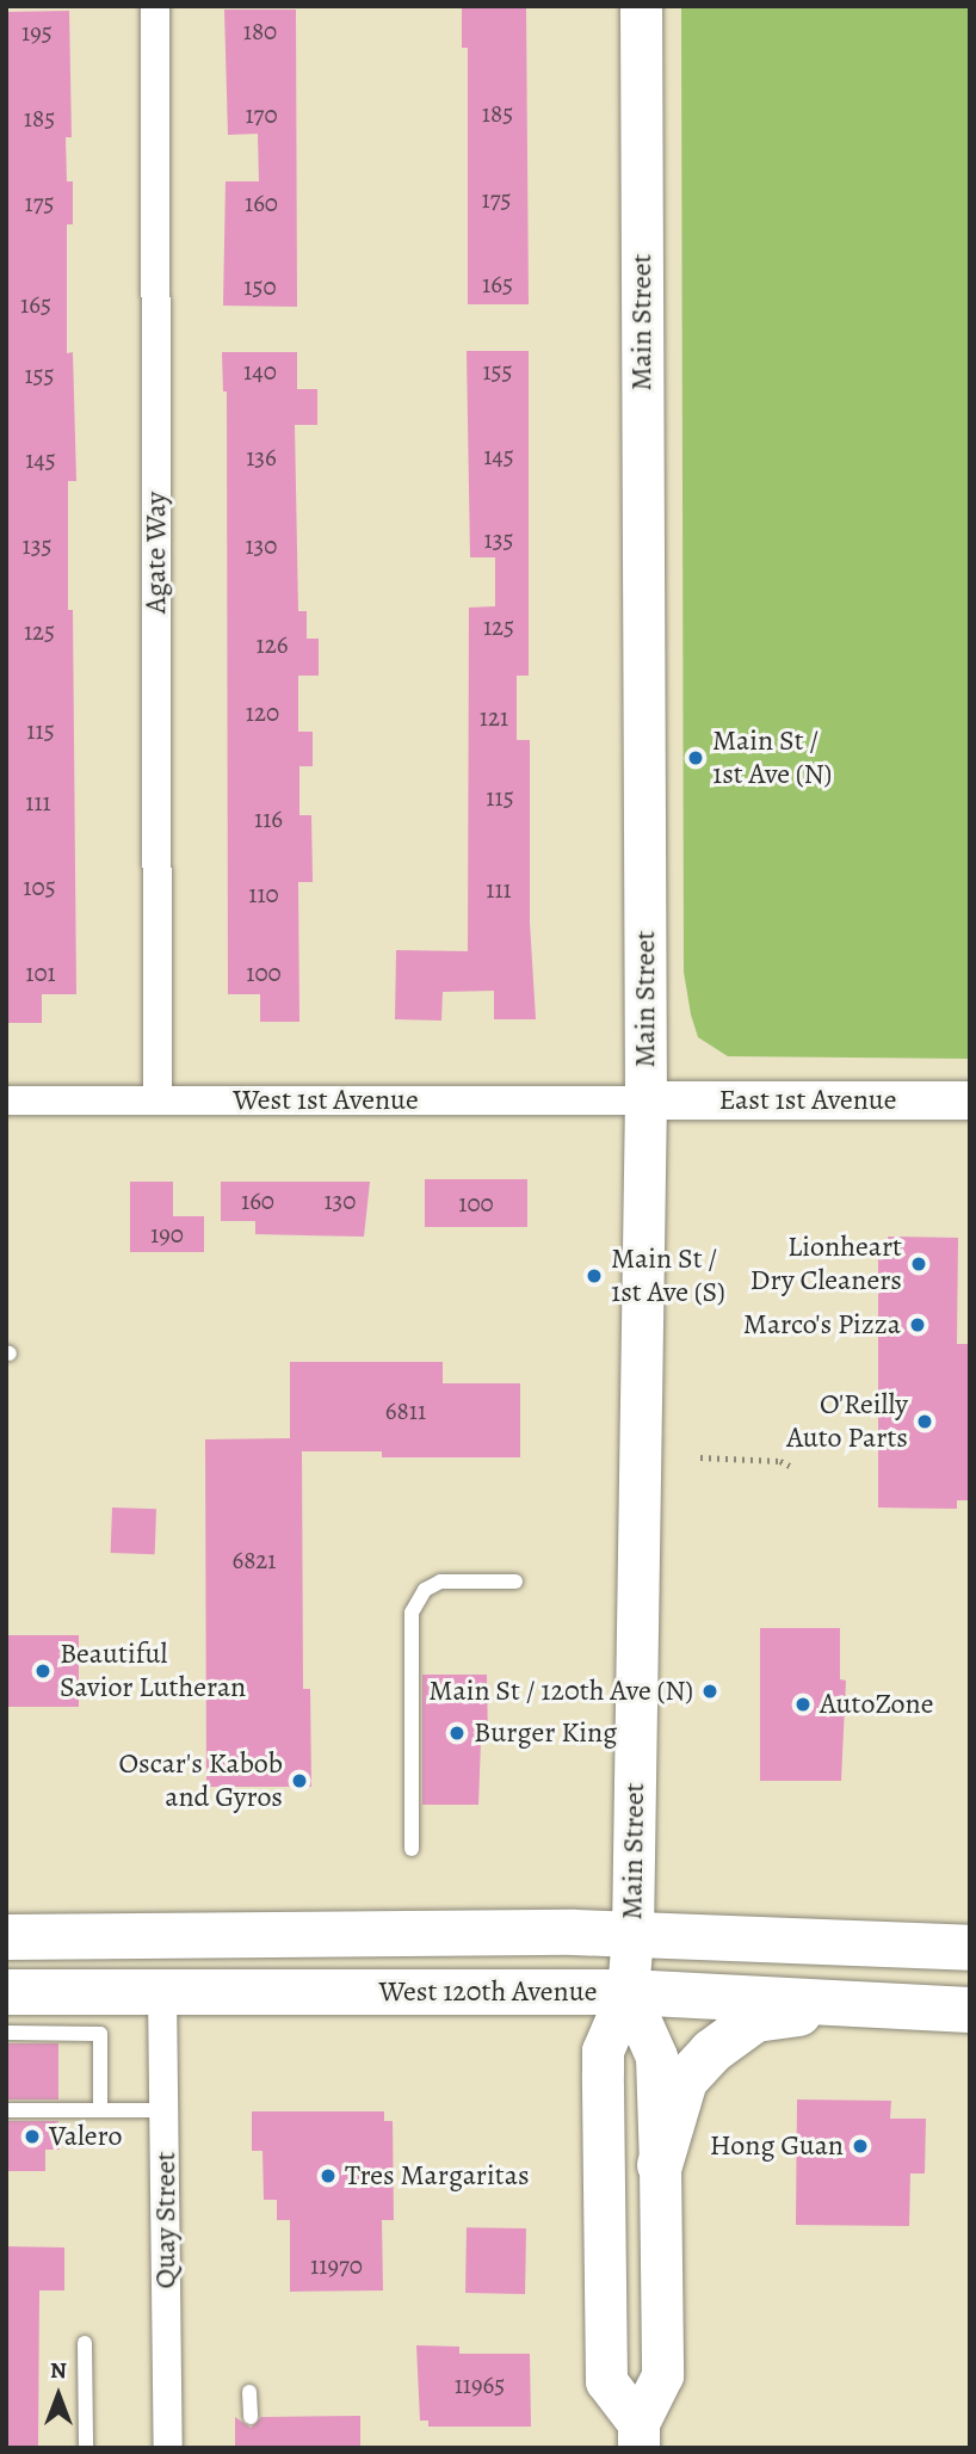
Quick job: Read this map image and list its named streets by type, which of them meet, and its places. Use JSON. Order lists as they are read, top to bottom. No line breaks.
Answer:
{"streets":{"main road":["Main Street","West 120th Avenue"],"street":["Agate Way","West 1st Avenue","East 1st Avenue","Quay Street"]},"crossings":[["Main Street","West 1st Avenue"],["Main Street","East 1st Avenue"],["Main Street","West 120th Avenue"],["Agate Way","West 1st Avenue"],["West 1st Avenue","East 1st Avenue"],["West 120th Avenue","Quay Street"]],"places":["Main St / 1st Ave (N)","Lionheart Dry Cleaners","Main St / 1st Ave (S)","Marco's Pizza","O'Reilly Auto Parts","Beautiful Savior Lutheran","Main St / 120th Ave (N)","AutoZone","Burger King","Oscar's Kabob and Gyros","Valero","Hong Guan","Tres Margaritas"],"house_numbers":["180","195","185","170","185","175","175","160","165","150","165","140","155","155","145","136","145","135","135","130","125","125","126","120","121","115","115","111","116","105","111","110","101","100","160","130","100","190","6811","6821","11970","11965"],"north":"top"}
